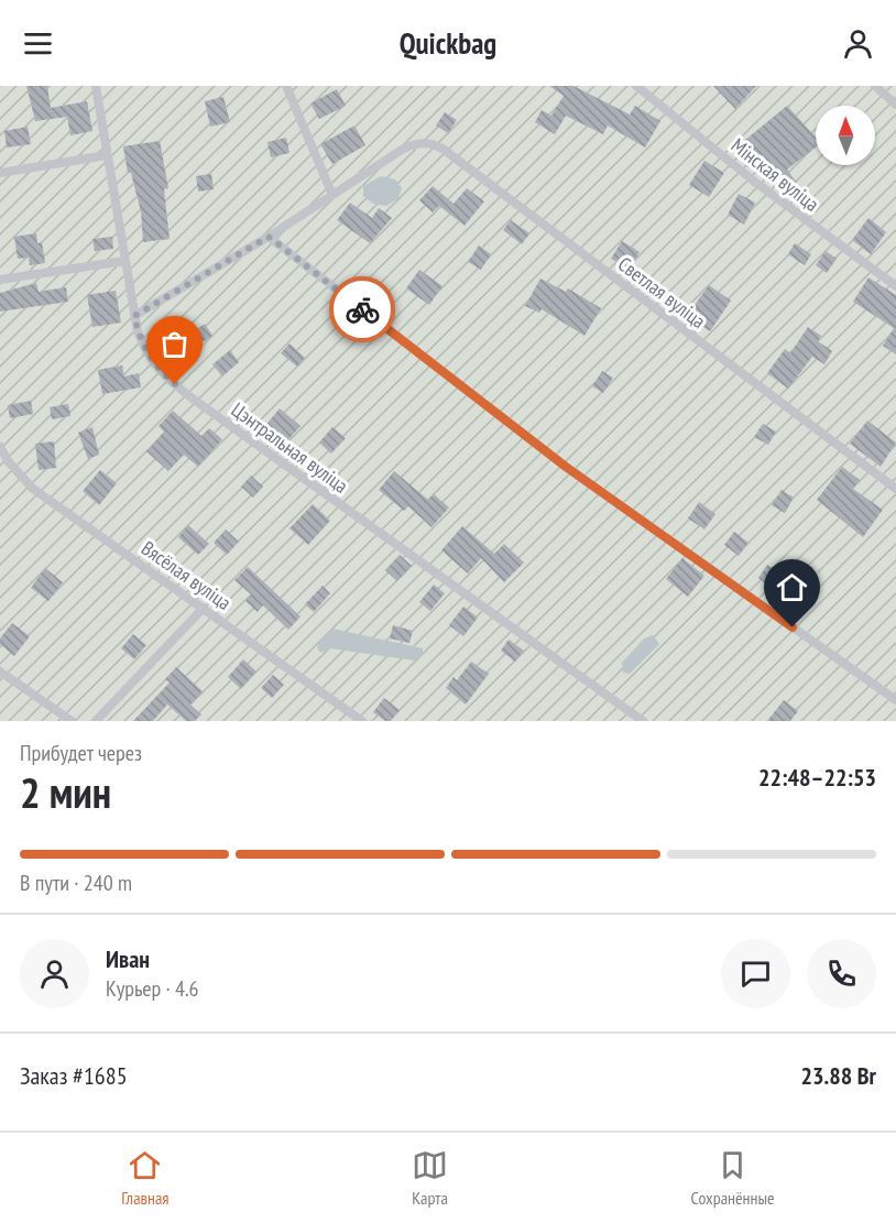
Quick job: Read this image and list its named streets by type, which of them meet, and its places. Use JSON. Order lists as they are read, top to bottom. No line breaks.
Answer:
{"streets":{"lane":["Мінская вуліца","Светлая вуліца","Цэнтральная вуліца","Вясёлая вуліца"]},"north":"top","page":{"header":"Quickbag","heading":["2 мин","Прибудет через","22:48–22:53"],"panel":["Иван","Курьер · 4.6","Заказ #1685","23.88 Br"],"bar":"В пути · 240 m","tabs":["Главная","Карта","Сохранённые"]}}
